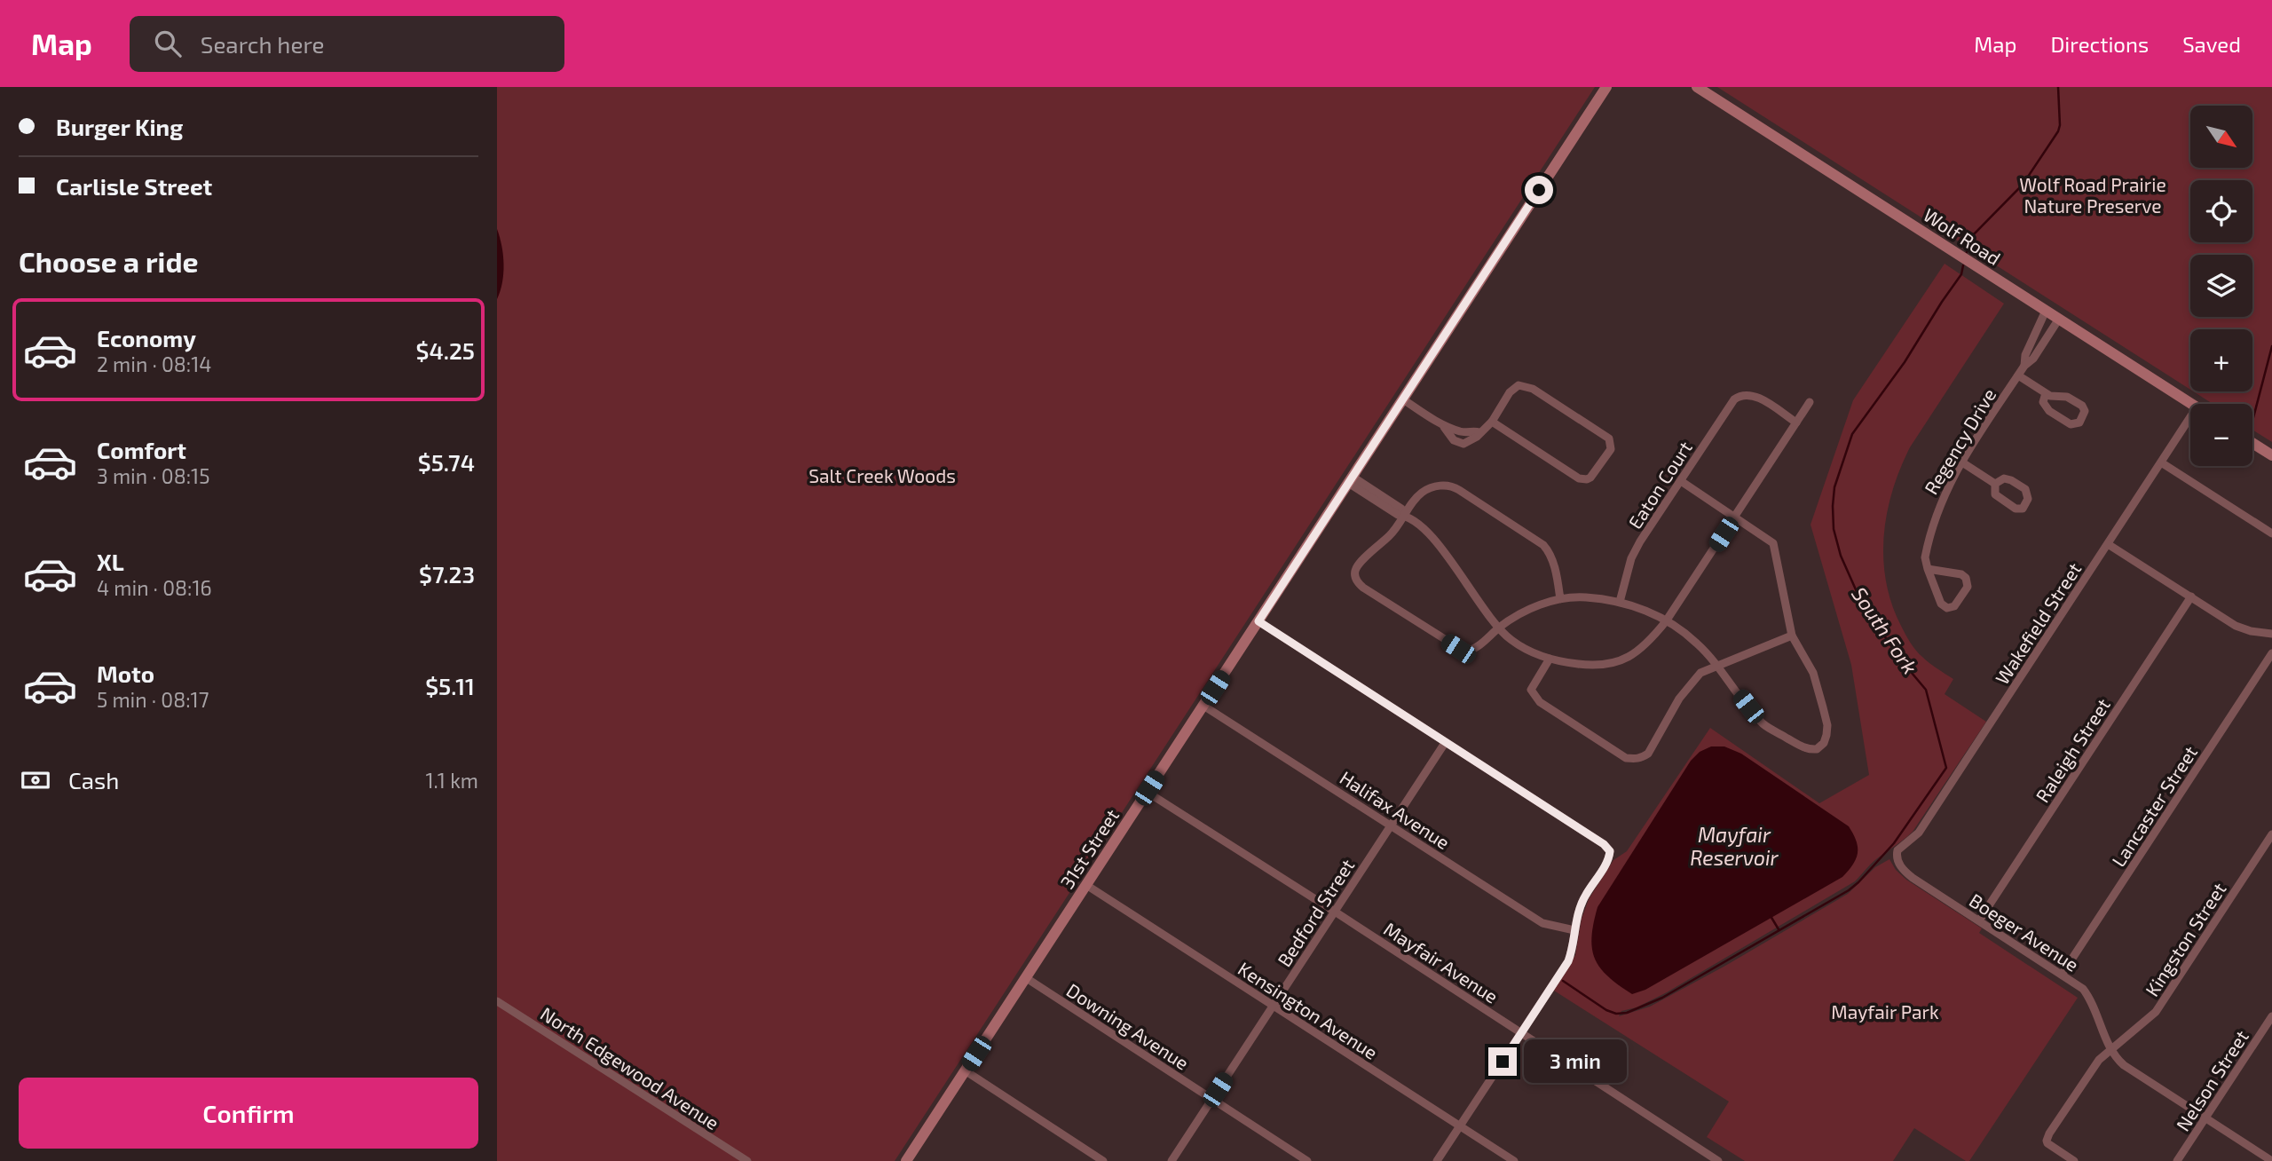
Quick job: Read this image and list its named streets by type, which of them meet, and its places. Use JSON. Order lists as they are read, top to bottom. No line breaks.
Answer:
{"streets":{"main road":["Wolf Road","31st Street"],"street":["Regency Drive","Eaton Court","Wakefield Street","Raleigh Street","Lancaster Street","Halifax Avenue","Bedford Street","Boeger Avenue","Kingston Street","Mayfair Avenue","Kensington Avenue","Downing Avenue","North Edgewood Avenue","Nelson Street"]},"crossings":[["Wolf Road","Regency Drive"],["Wakefield Street","Boeger Avenue"],["Raleigh Street","Boeger Avenue"],["Lancaster Street","Boeger Avenue"],["Halifax Avenue","31st Street"],["Halifax Avenue","Bedford Street"],["31st Street","Mayfair Avenue"],["31st Street","Kensington Avenue"],["31st Street","Downing Avenue"],["Bedford Street","Mayfair Avenue"],["Bedford Street","Kensington Avenue"],["Bedford Street","Downing Avenue"],["Boeger Avenue","Kingston Street"],["Boeger Avenue","Nelson Street"]],"water":["South Fork","Mayfair Reservoir"],"parks":["Wolf Road Prairie Nature Preserve","Salt Creek Woods","Mayfair Park"],"north":"bottom right","page":{"header":"Map","search":"Search here","nav":["Map","Directions","Saved"],"banner":["Burger King","Carlisle Street"],"map_buttons":["+","−"],"heading":"Choose a ride","list":[{"name":"Economy","note":"2 min · 08:14","value":"$4.25"},{"name":"Comfort","note":"3 min · 08:15","value":"$5.74"},{"name":"XL","note":"4 min · 08:16","value":"$7.23"},{"name":"Moto","note":"5 min · 08:17","value":"$5.11"}],"pay":["Cash","1.1 km"],"bubble":"3 min","buttons":"Confirm"}}
